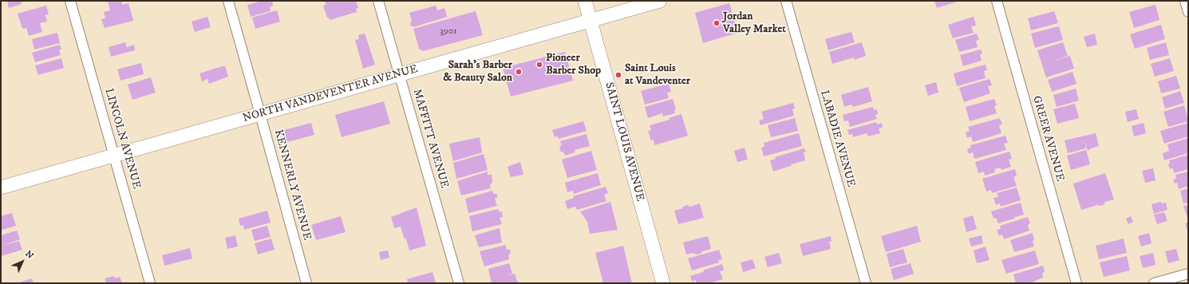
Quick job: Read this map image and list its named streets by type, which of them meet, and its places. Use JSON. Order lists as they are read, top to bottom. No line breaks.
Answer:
{"streets":{"main road":["NORTH VANDEVENTER AVENUE","SAINT LOUIS AVENUE"],"street":["LINCOLN AVENUE","MAFFITT AVENUE","LABADIE AVENUE","GREER AVENUE","KENNERLY AVENUE"]},"crossings":[["NORTH VANDEVENTER AVENUE","LINCOLN AVENUE"],["NORTH VANDEVENTER AVENUE","MAFFITT AVENUE"],["NORTH VANDEVENTER AVENUE","SAINT LOUIS AVENUE"],["NORTH VANDEVENTER AVENUE","KENNERLY AVENUE"]],"places":["Jordan Valley Market","Pioneer Barber Shop","Sarah's Barber & Beauty Salon","Saint Louis at Vandeventer"],"house_numbers":["3901"],"north":"top right"}
